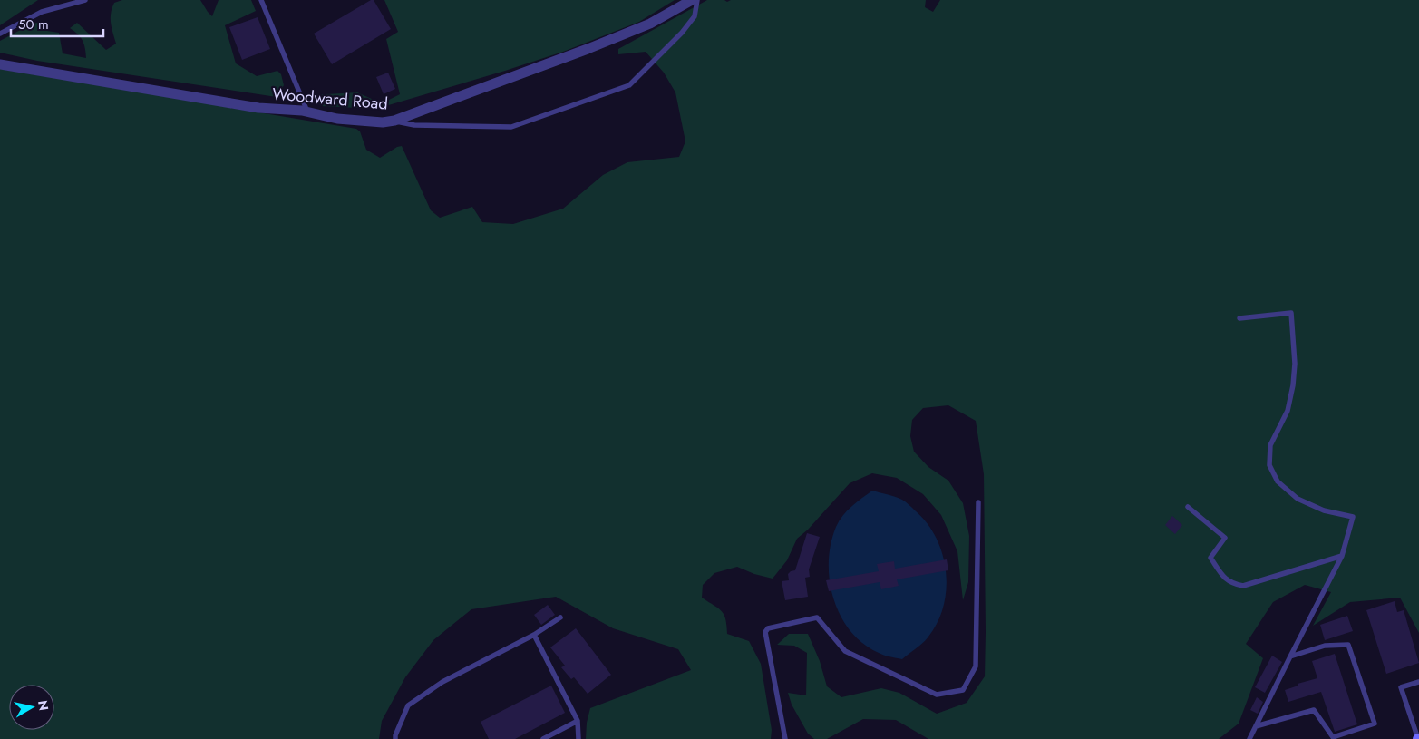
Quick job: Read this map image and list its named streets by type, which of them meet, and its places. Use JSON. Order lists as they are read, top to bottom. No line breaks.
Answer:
{"streets":{"street":["Woodward Road"]},"scale_bar":"50 m","north":"right"}
